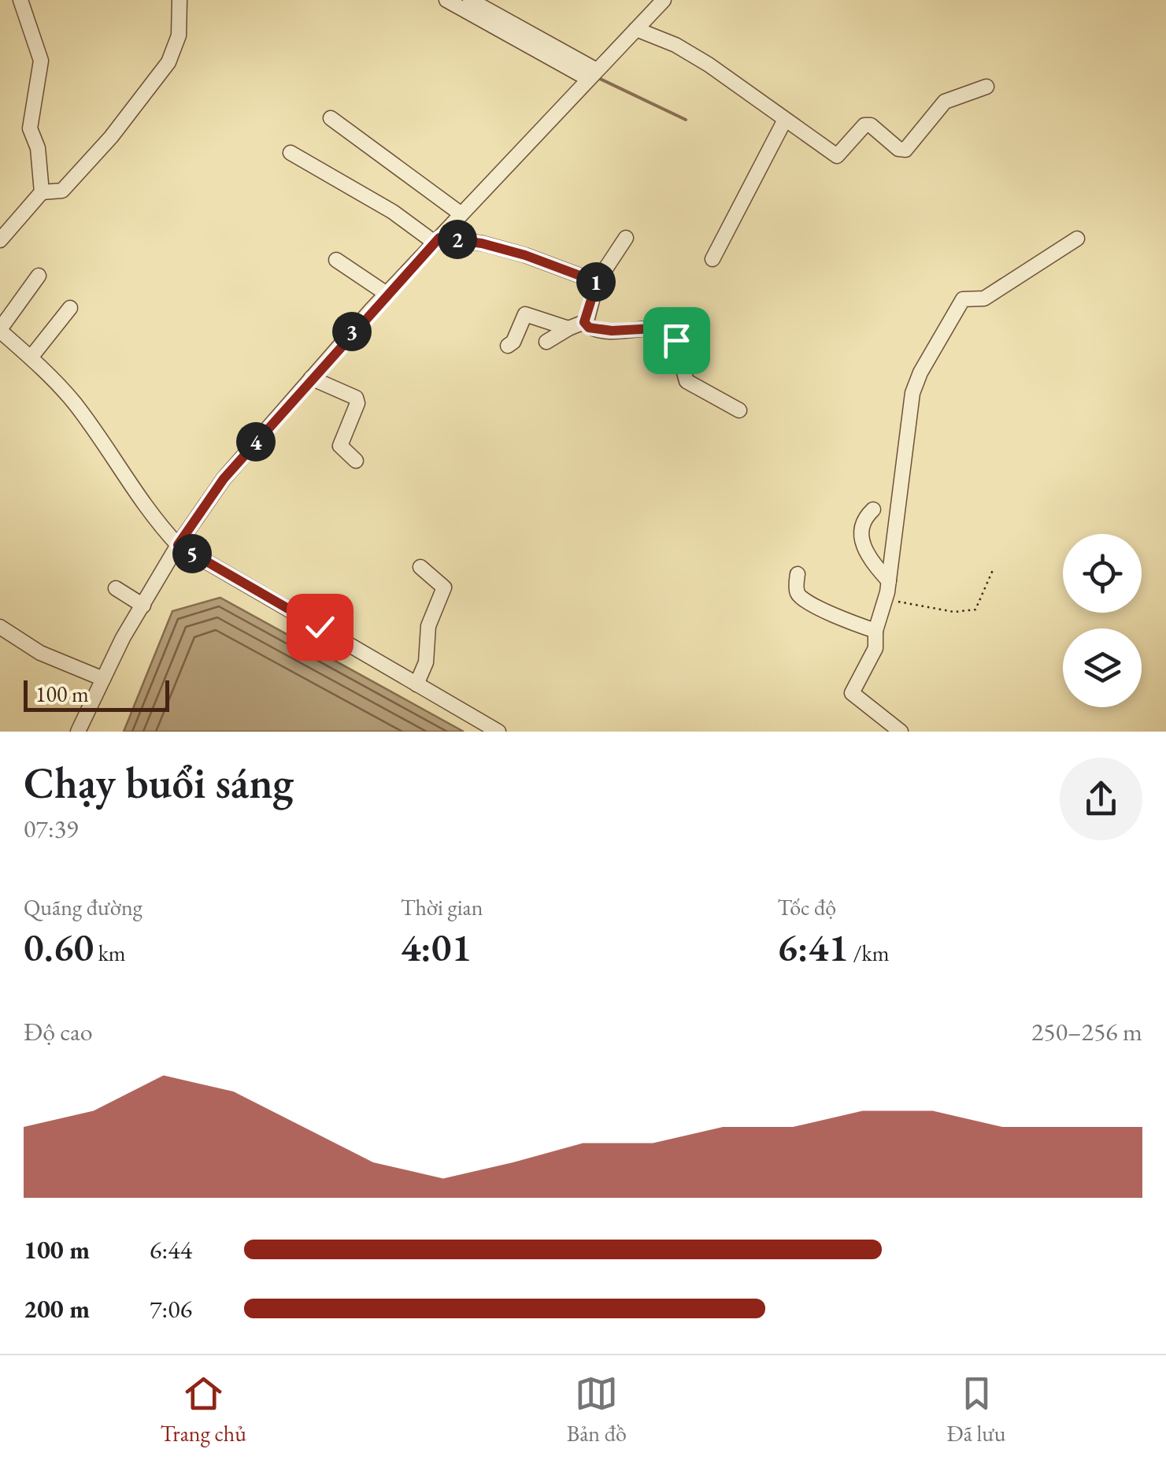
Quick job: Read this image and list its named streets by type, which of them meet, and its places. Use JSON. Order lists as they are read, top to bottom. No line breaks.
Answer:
{"scale_bar":"100 m","page":{"pins":["2","1","3","4","5"],"scale":"100 m","heading":["Chạy buổi sáng","07:39"],"stats":[["Quãng đường","0.60 km"],["Thời gian","4:01"],["Tốc độ","6:41 /km"]],"chart":["Độ cao","250–256 m"],"list":[{"name":"100 m","note":"6:44"},{"name":"200 m","note":"7:06"}],"tabs":["Trang chủ","Bản đồ","Đã lưu"]}}
